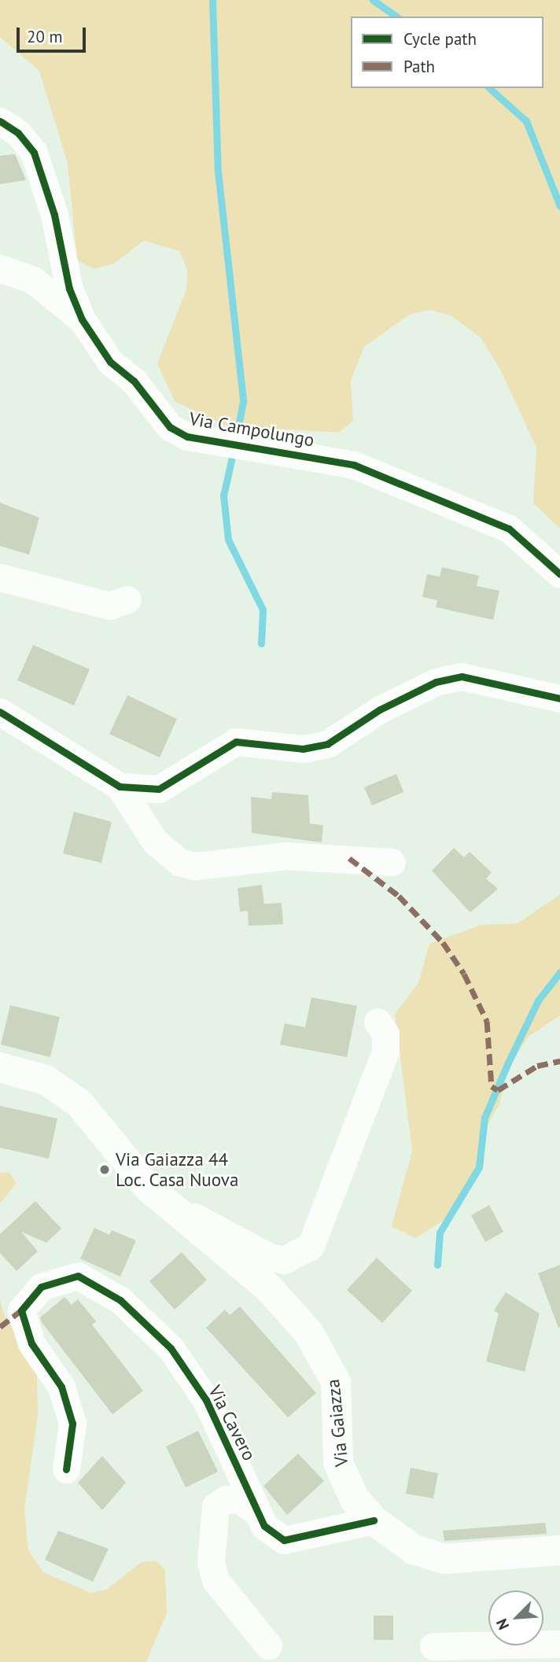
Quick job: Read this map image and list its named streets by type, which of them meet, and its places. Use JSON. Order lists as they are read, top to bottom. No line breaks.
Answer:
{"streets":{"main road":["Via Gaiazza"],"street":["Via Campolungo","Via Cavero"]},"crossings":[["Via Cavero","Via Gaiazza"]],"places":["Via Gaiazza 44 Loc. Casa Nuova"],"legend":["Cycle path","Path"],"scale_bar":"20 m","north":"bottom left"}
